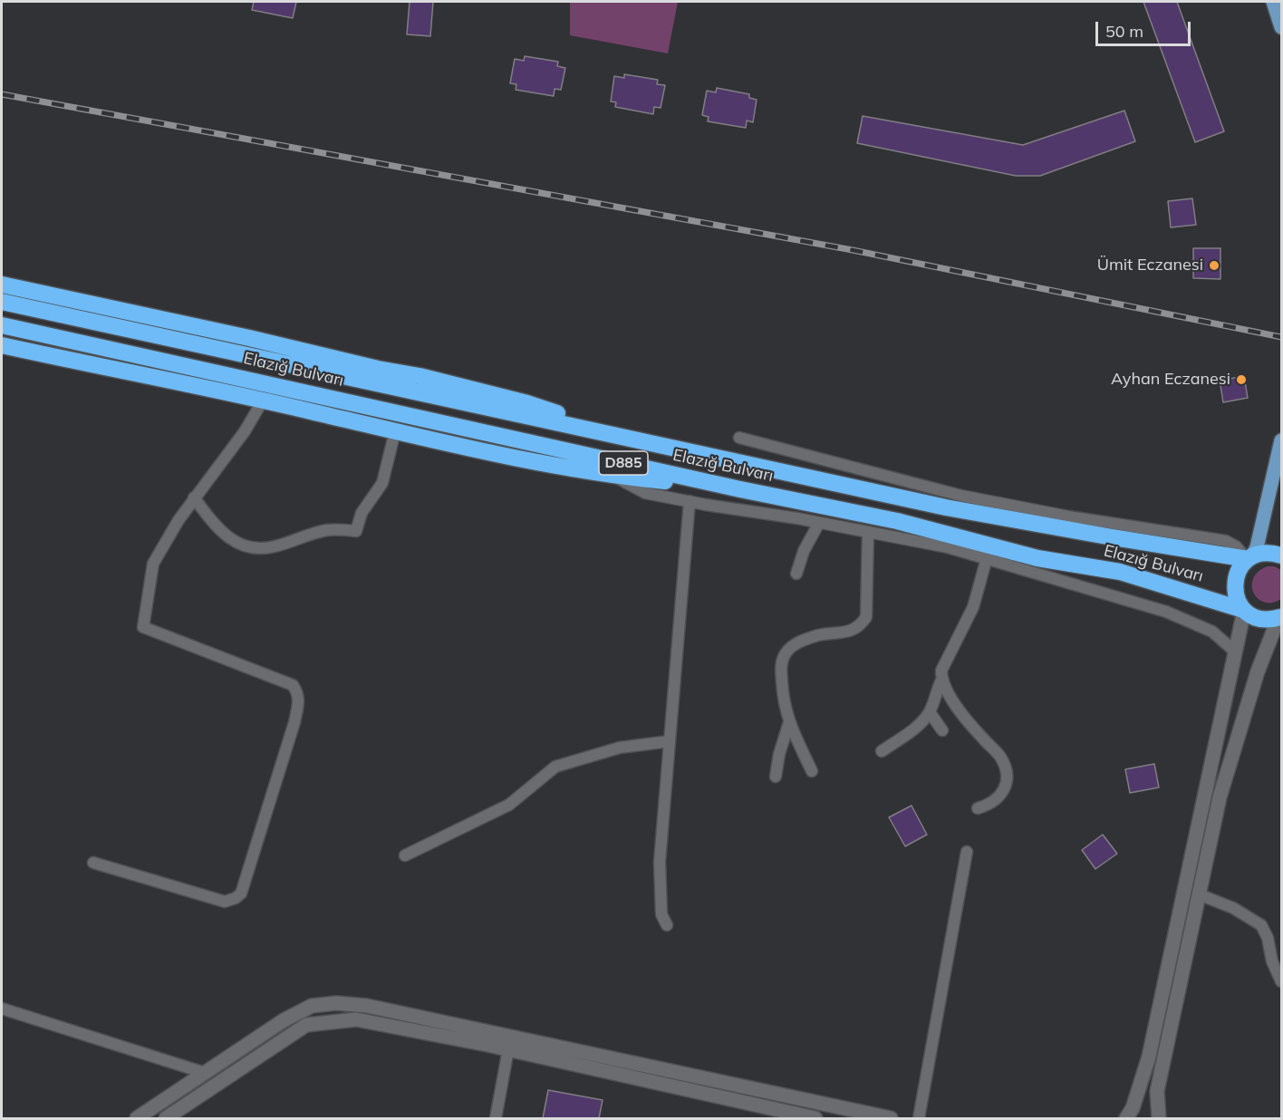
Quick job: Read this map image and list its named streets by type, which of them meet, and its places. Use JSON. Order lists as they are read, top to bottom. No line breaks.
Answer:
{"streets":{"highway":["Elazığ Bulvarı","D885"]},"places":["Ümit Eczanesi","Ayhan Eczanesi"],"scale_bar":"50 m"}
